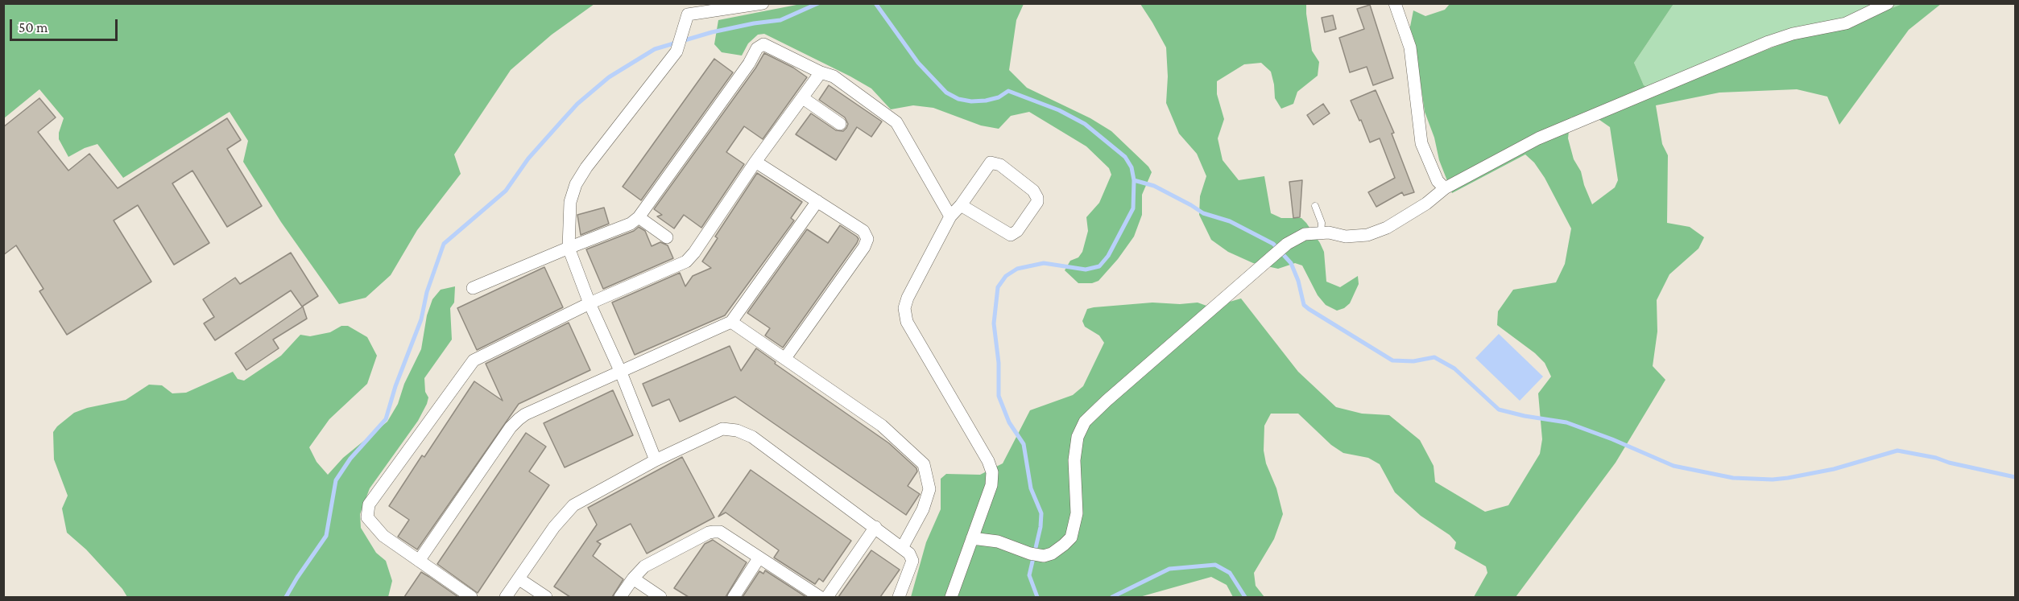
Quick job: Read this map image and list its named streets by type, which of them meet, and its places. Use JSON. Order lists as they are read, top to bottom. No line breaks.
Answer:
{"scale_bar":"50 m"}
